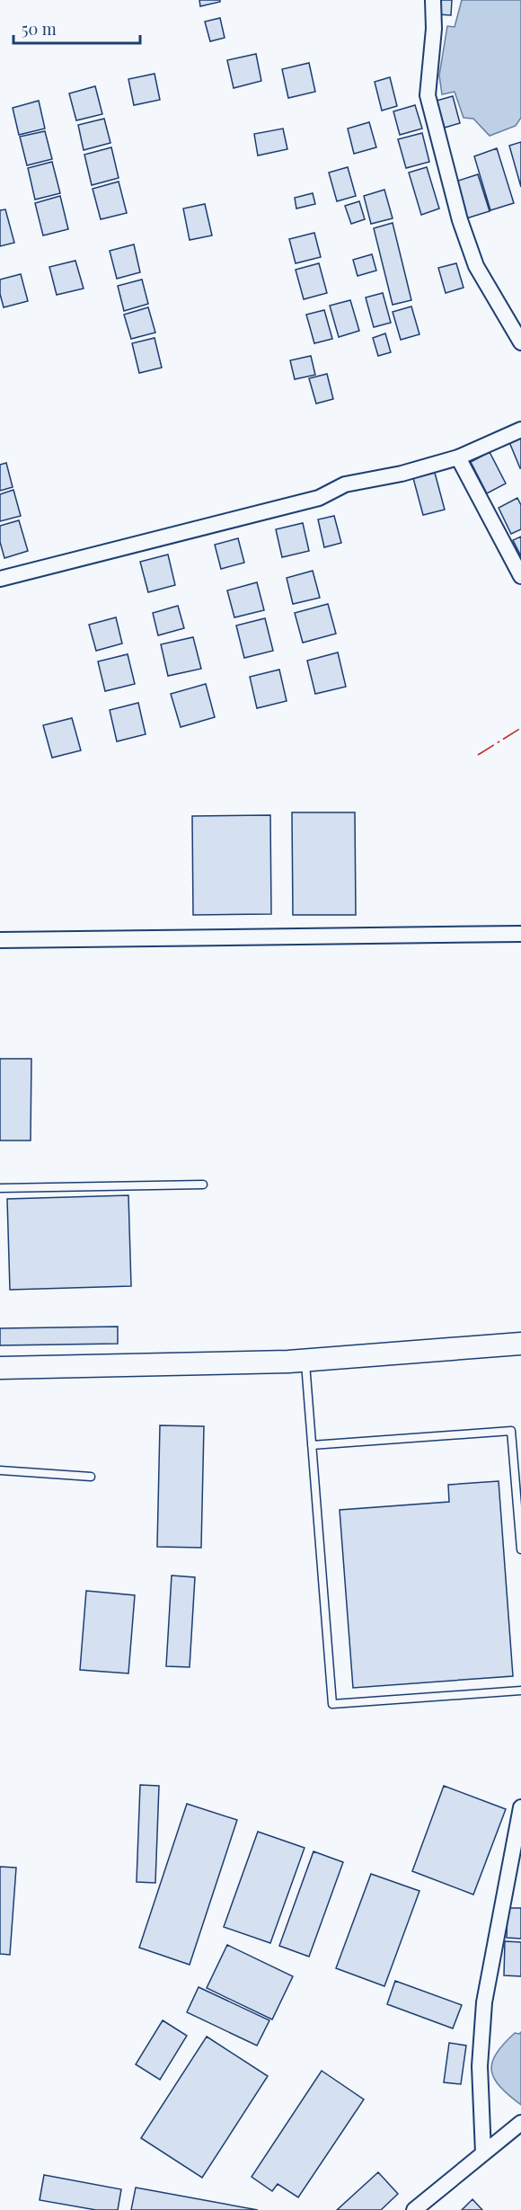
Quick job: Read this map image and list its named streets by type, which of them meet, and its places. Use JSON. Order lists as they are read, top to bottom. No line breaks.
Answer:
{"scale_bar":"50 m"}
